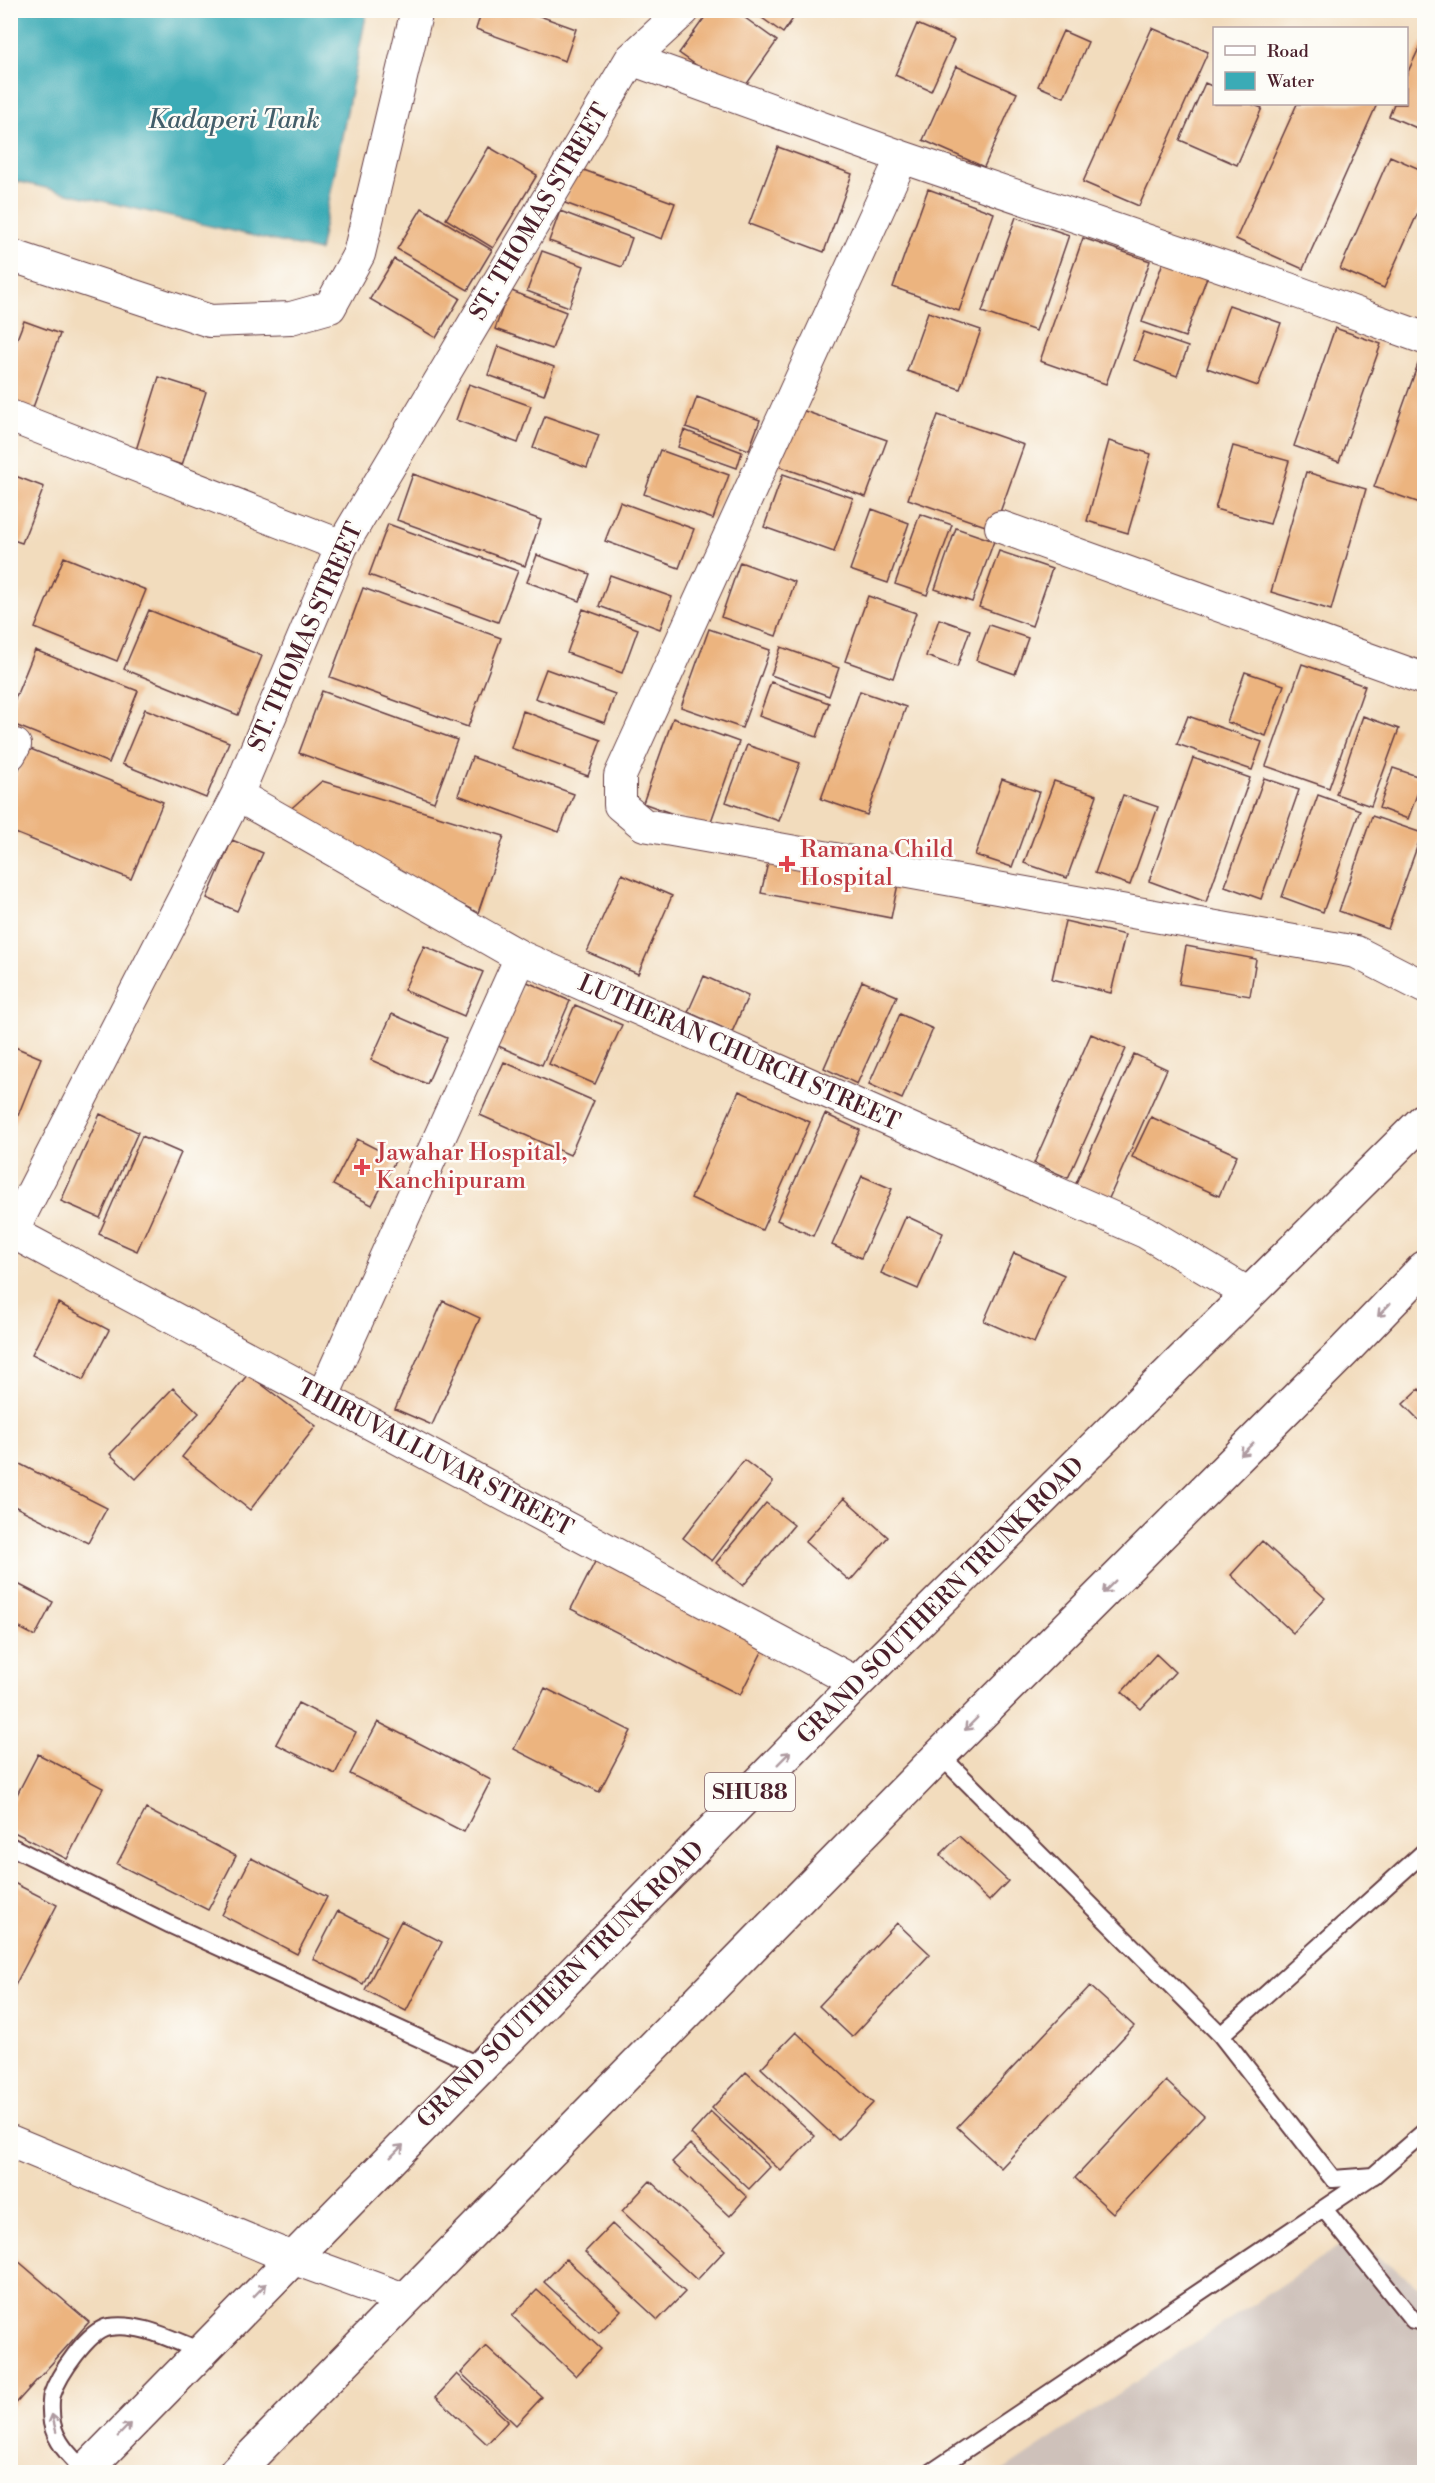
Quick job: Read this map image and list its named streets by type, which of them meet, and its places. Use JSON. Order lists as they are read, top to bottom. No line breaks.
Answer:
{"streets":{"main road":["GRAND SOUTHERN TRUNK ROAD","SHU88"],"street":["ST. THOMAS STREET","LUTHERAN CHURCH STREET","THIRUVALLUVAR STREET"]},"crossings":[["ST. THOMAS STREET","LUTHERAN CHURCH STREET"],["ST. THOMAS STREET","THIRUVALLUVAR STREET"],["LUTHERAN CHURCH STREET","GRAND SOUTHERN TRUNK ROAD"],["THIRUVALLUVAR STREET","GRAND SOUTHERN TRUNK ROAD"]],"water":["Kadaperi Tank"],"places":{"health":["Ramana Child Hospital","Jawahar Hospital, Kanchipuram"]},"legend":["Road","Water"]}
